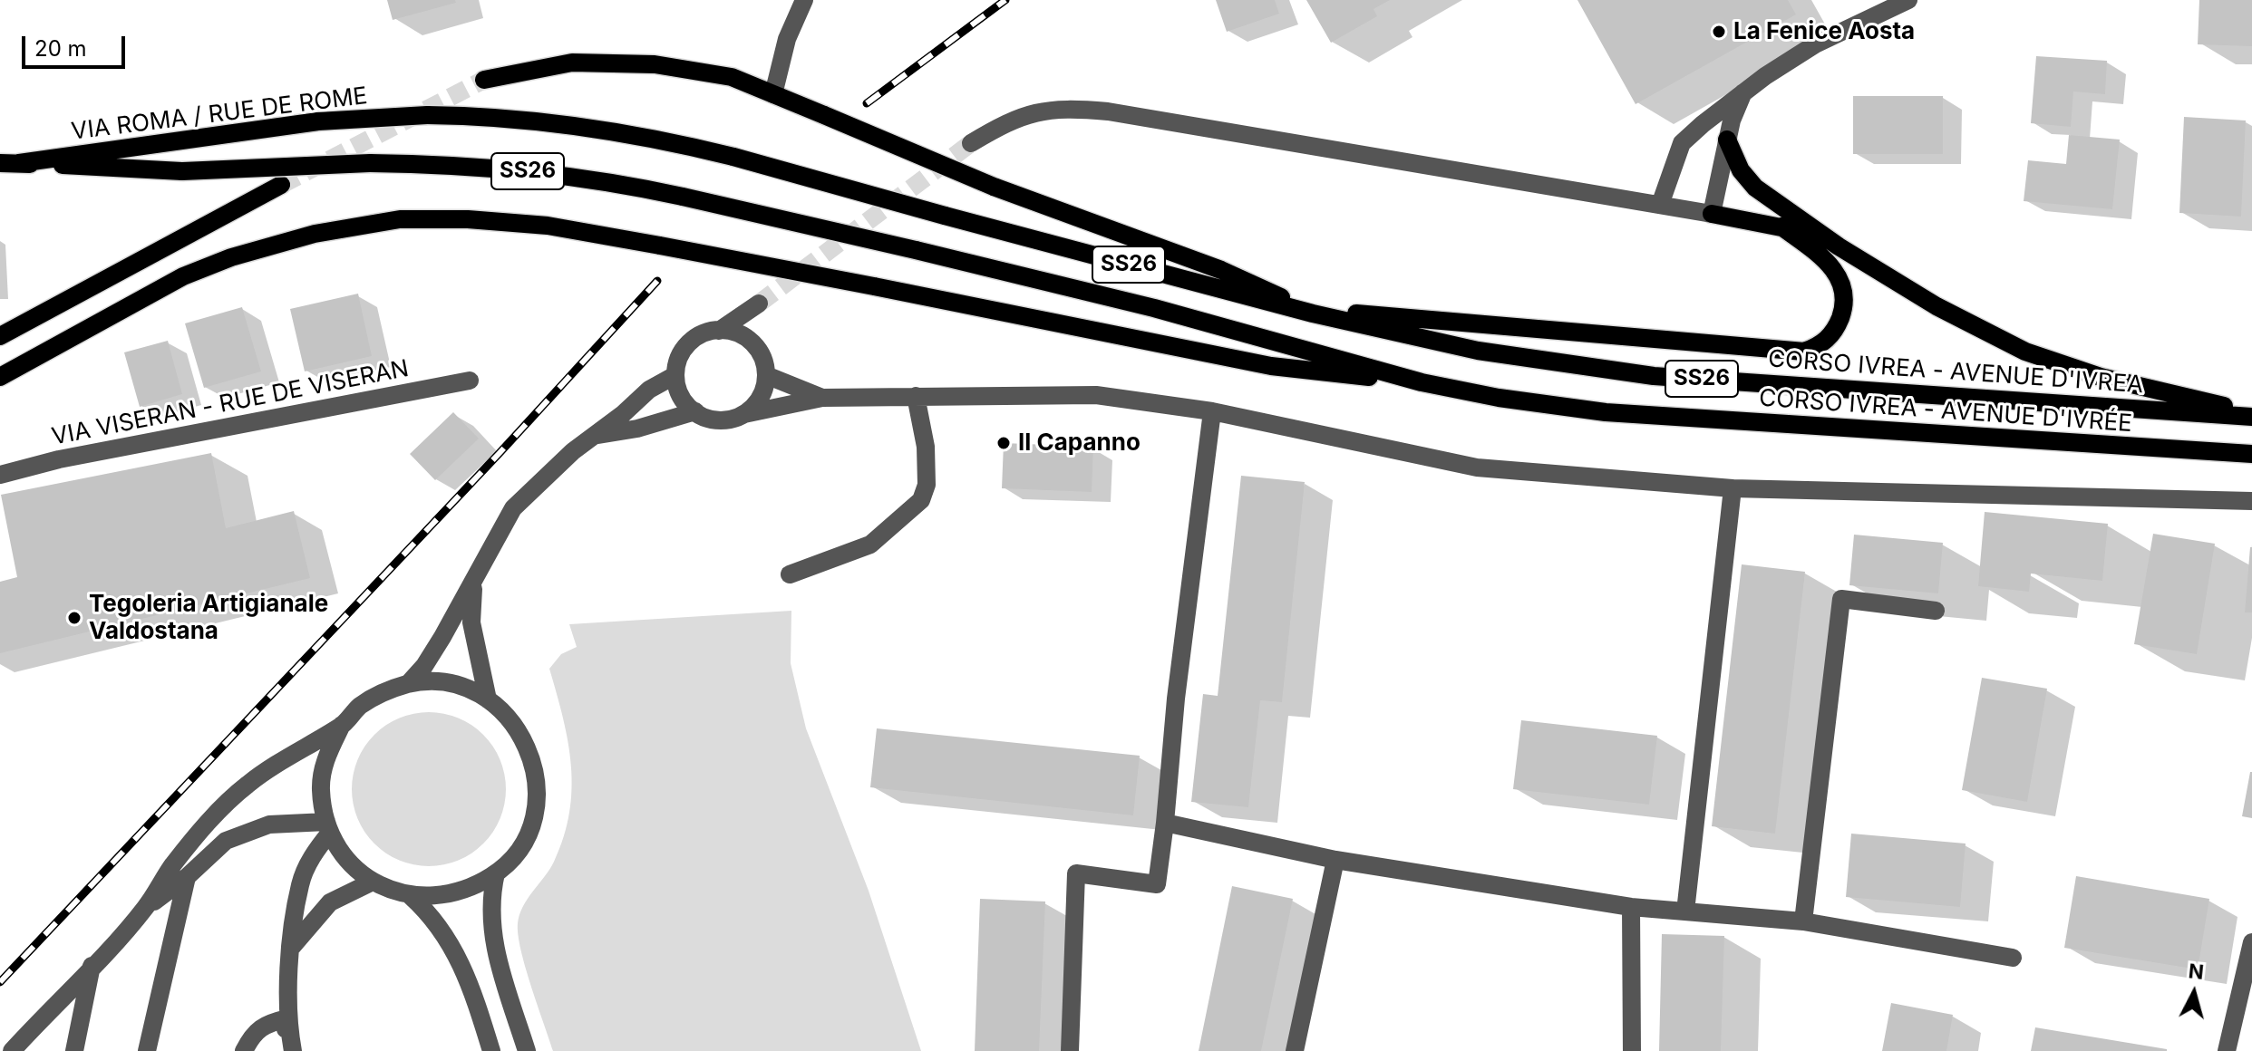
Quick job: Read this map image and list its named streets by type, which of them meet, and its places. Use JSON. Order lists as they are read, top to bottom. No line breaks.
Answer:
{"streets":{"main road":["VIA ROMA / RUE DE ROME","SS26","CORSO IVREA - AVENUE D'IVREA","CORSO IVREA - AVENUE D'IVRÉE"],"street":["VIA VISERAN - RUE DE VISERAN"]},"crossings":[["VIA ROMA / RUE DE ROME","CORSO IVREA - AVENUE D'IVREA"],["VIA ROMA / RUE DE ROME","CORSO IVREA - AVENUE D'IVRÉE"]],"places":["La Fenice Aosta","Il Capanno","Tegoleria Artigianale Valdostana"],"scale_bar":"20 m","north":"top"}
